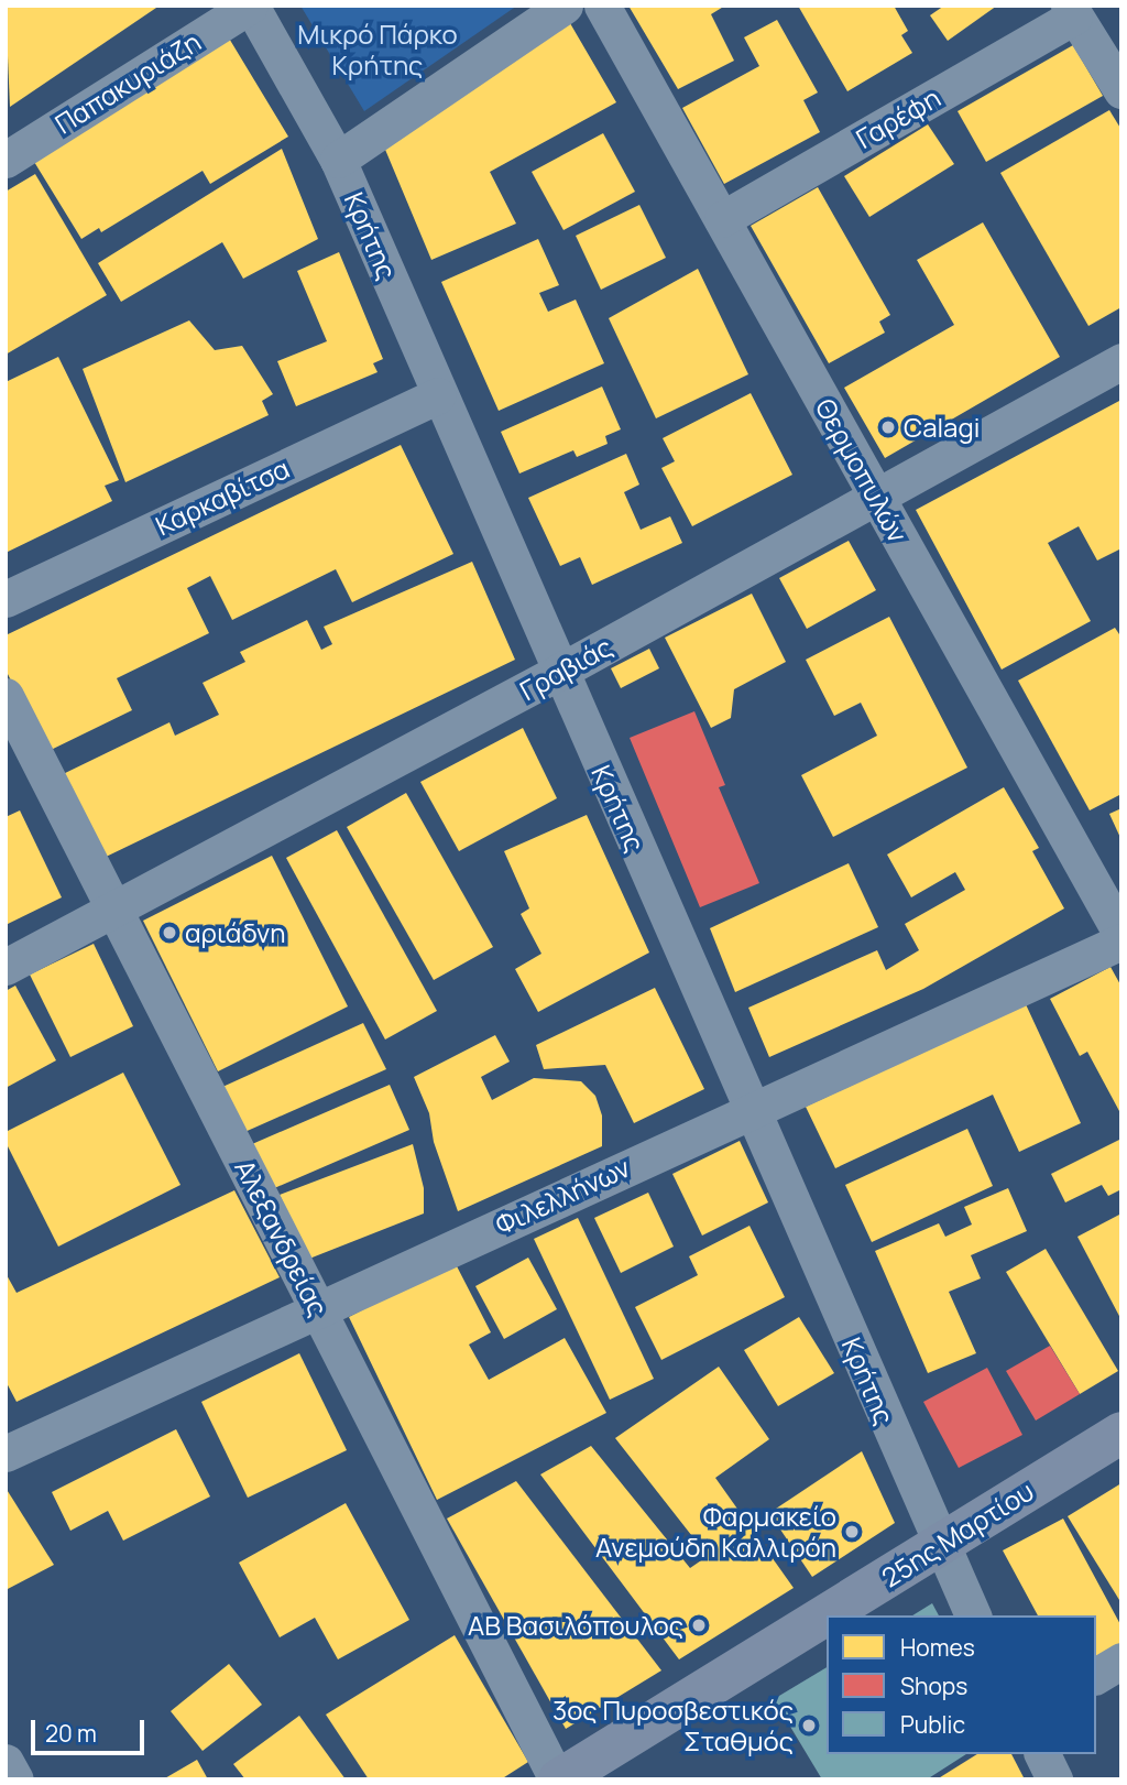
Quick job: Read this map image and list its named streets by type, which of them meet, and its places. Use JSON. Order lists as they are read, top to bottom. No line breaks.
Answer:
{"streets":{"main road":["25ης Μαρτίου"],"street":["Παπακυριάζη","Γαρέφη","Κρήτης","Θερμοπυλών","Καρκαβίτσα","Γραβιάς","Φιλελλήνων","Αλεξανδρείας"]},"crossings":[["Παπακυριάζη","Κρήτης"],["Γαρέφη","Θερμοπυλών"],["Κρήτης","Καρκαβίτσα"],["Κρήτης","Γραβιάς"],["Κρήτης","Φιλελλήνων"],["Κρήτης","25ης Μαρτίου"],["Θερμοπυλών","Γραβιάς"],["Γραβιάς","Αλεξανδρείας"],["Φιλελλήνων","Αλεξανδρείας"],["Αλεξανδρείας","25ης Μαρτίου"]],"parks":["Μικρό Πάρκο Κρήτης"],"places":["Calagi","αριάδνη","Φαρμακείο Ανεμούδη Καλλιρόη","ΑΒ Βασιλόπουλος","3ος Πυροσβεστικός Σταθμός"],"legend":["Homes","Shops","Public"],"scale_bar":"20 m"}
